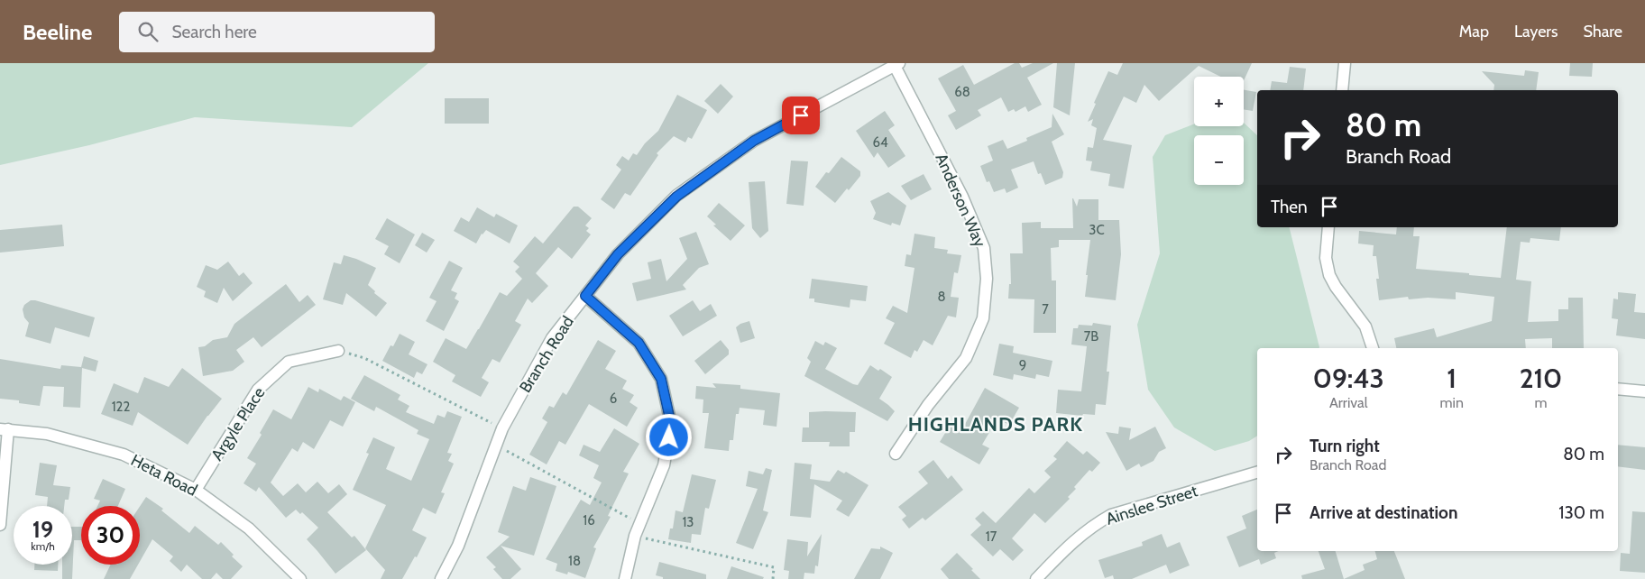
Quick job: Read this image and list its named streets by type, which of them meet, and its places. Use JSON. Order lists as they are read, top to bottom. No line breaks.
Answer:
{"streets":{"street":["Anderson Way","Branch Road","Argyle Place","Heta Road","Ainslee Street"]},"crossings":[["Anderson Way","Branch Road"],["Argyle Place","Heta Road"]],"districts":["HIGHLANDS PARK"],"house_numbers":["68","64","3C","8","7","7B","9","6","122","16","13","17","18"],"page":{"header":"Beeline","search":"Search here","nav":["Map","Layers","Share"],"map_buttons":["+","−"],"turn":["80 m","Branch Road"],"then":"Then","eta":["09:43","Arrival","1","min","210","m"],"list":[{"name":"Turn right","note":"Branch Road","value":"80 m"},{"name":"Arrive at destination","value":"130 m"}],"speed":"19 km/h","limit":"30"}}
